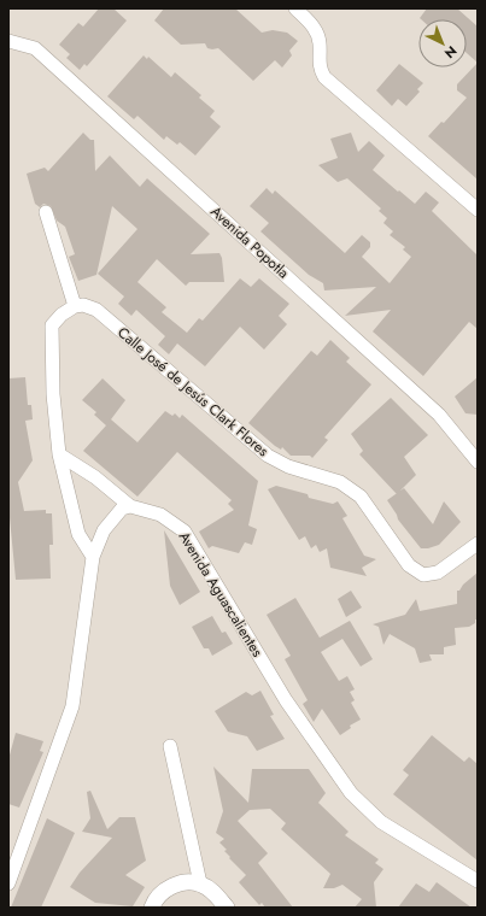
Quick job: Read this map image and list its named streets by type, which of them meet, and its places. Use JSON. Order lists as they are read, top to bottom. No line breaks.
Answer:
{"streets":{"street":["Avenida Popotla","Calle José de Jesús Clark Flores","Avenida Aguascalientes"]},"north":"bottom right"}
